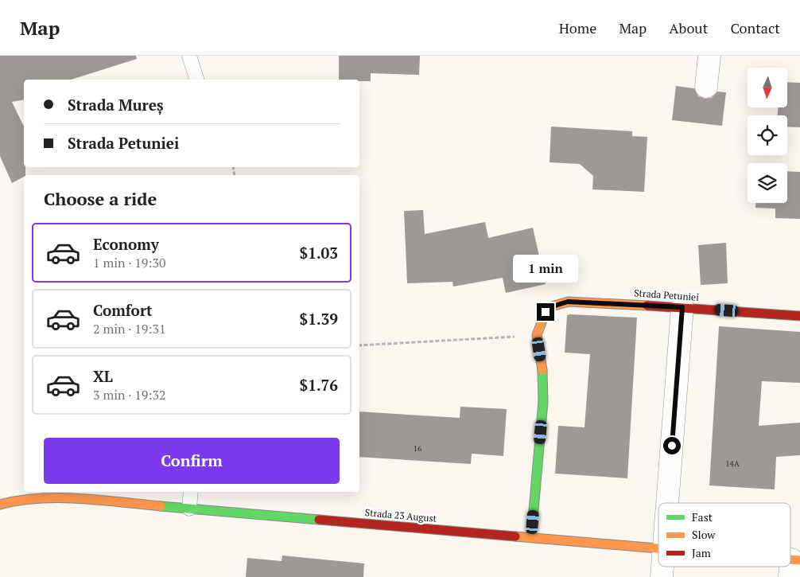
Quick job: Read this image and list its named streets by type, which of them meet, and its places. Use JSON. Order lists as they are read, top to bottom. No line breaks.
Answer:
{"streets":{"main road":["Strada Petuniei","Strada 23 August"]},"house_numbers":["16","14A"],"legend":["Fast","Slow","Jam"],"north":"bottom","page":{"header":"Map","nav":["Home","Map","About","Contact"],"banner":["Strada Mureș","Strada Petuniei"],"heading":"Choose a ride","list":[{"name":"Economy","note":"1 min · 19:30","value":"$1.03"},{"name":"Comfort","note":"2 min · 19:31","value":"$1.39"},{"name":"XL","note":"3 min · 19:32","value":"$1.76"}],"bubble":"1 min","buttons":"Confirm"}}
